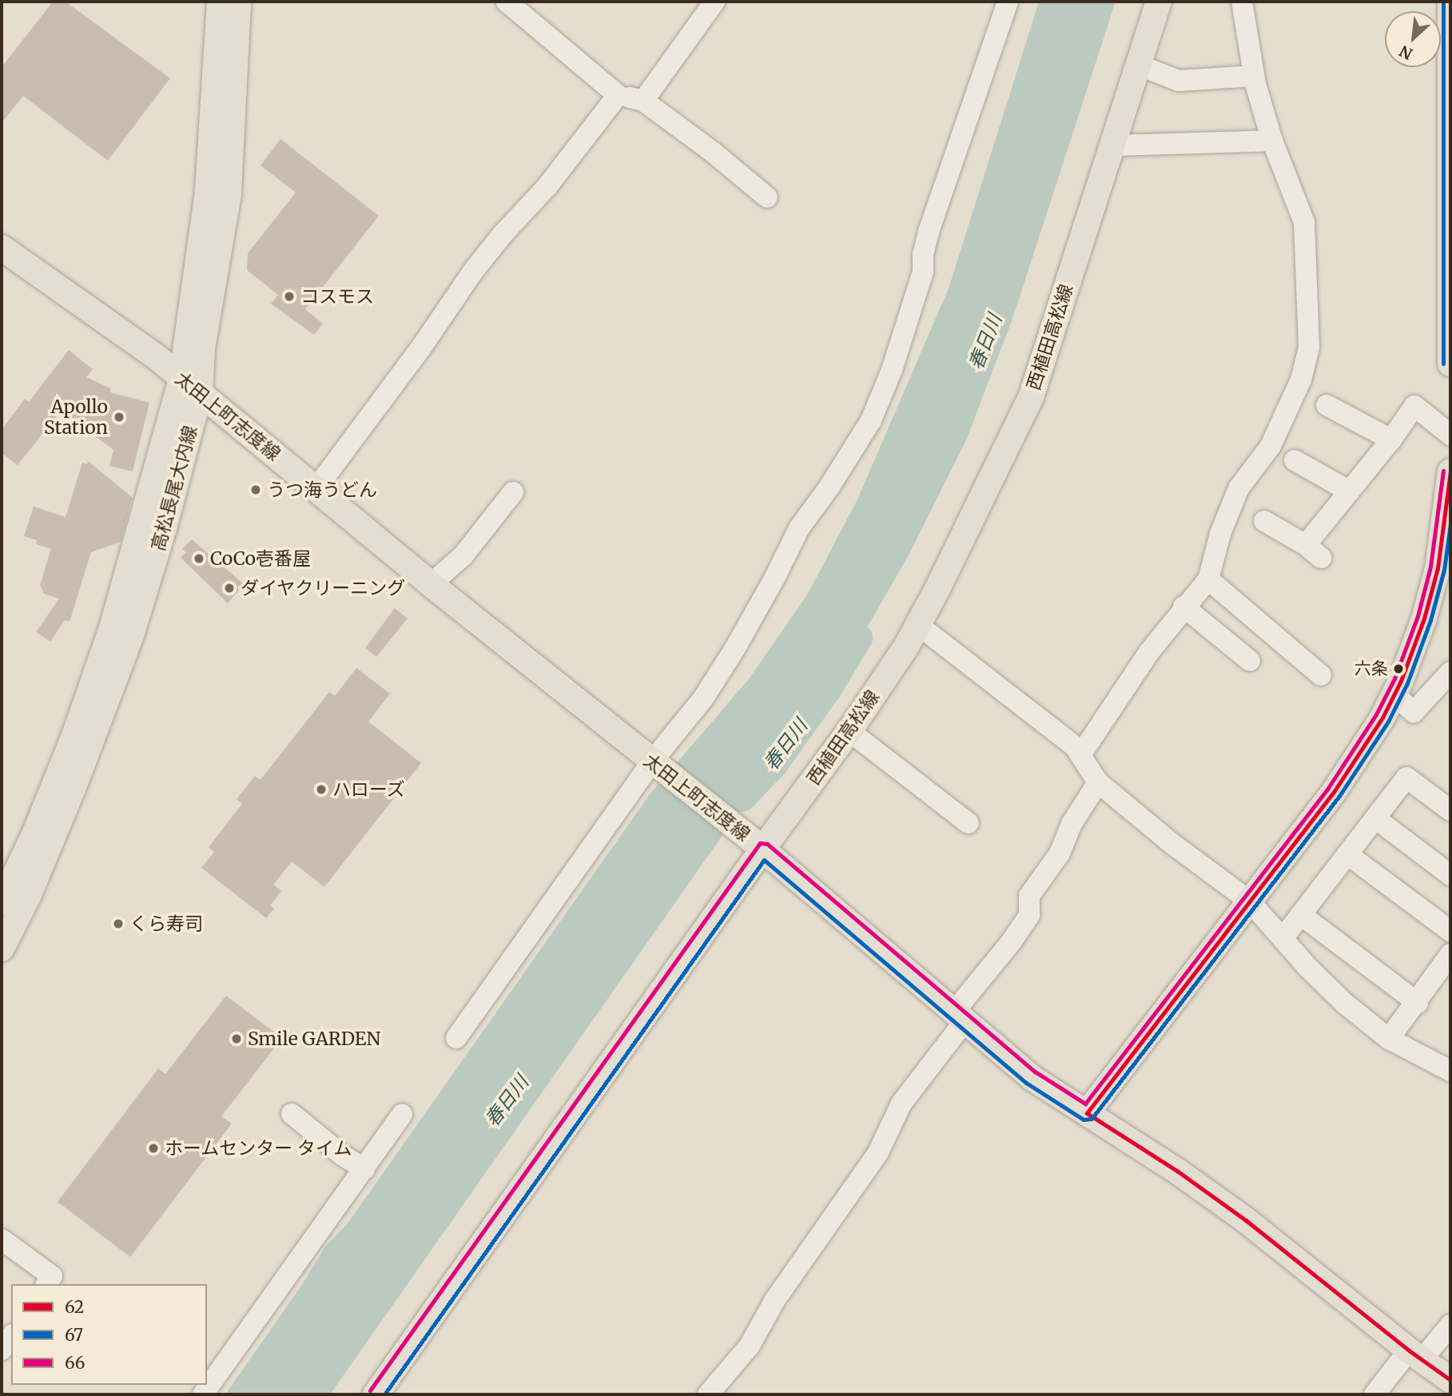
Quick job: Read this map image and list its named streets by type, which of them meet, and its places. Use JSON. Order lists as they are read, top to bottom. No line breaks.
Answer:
{"streets":{"main road":["西植田高松線","太田上町志度線","高松長尾大内線"]},"crossings":[["西植田高松線","太田上町志度線"],["太田上町志度線","高松長尾大内線"]],"water":["春日川"],"places":["コスモス","Apollo Station","うつ海うどん","CoCo壱番屋","ダイヤクリーニング","六条","ハローズ","くら寿司","Smile GARDEN","ホームセンター タイム"],"lines":["transit line 62","transit line 67","transit line 66"],"legend":["62","67","66"],"north":"bottom left"}
